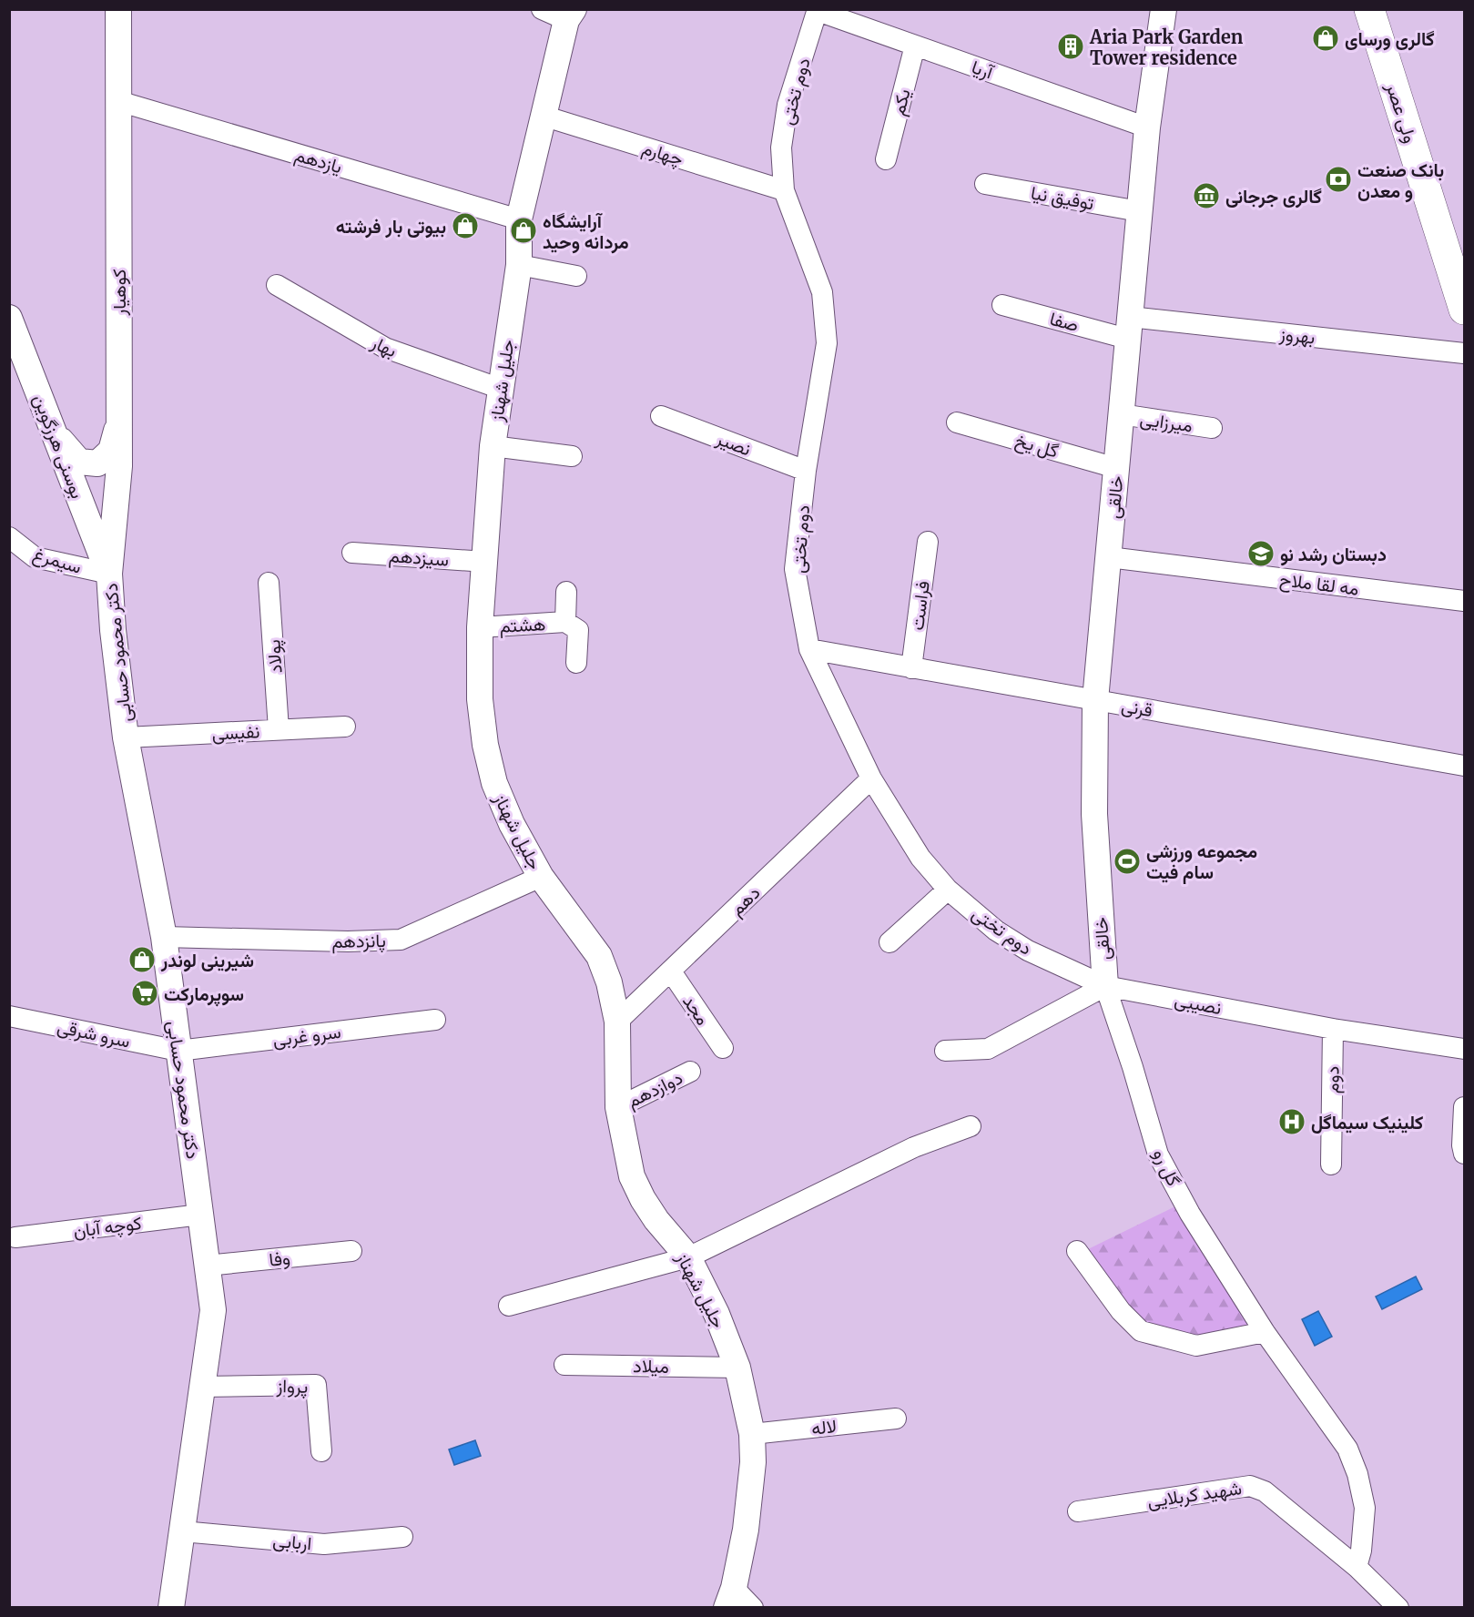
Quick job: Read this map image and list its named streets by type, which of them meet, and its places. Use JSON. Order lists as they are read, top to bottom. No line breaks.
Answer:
{"streets":{"main road":["ولی عصر"],"street":["آریا","دوم تختی","یکم","چهارم","یازدهم","توفیق نیا","کوهیار","صفا","بهروز","بهار","جلیل شهناز","میرزایی","نصیر","گل یخ","بوسنی هرزگوین","خالقی","سیزدهم","سیمرغ","مه لقا ملاح","فراست","هشتم","دکتر محمود حسابی","پولاد","قرنی","نفیسی","دهم","پانزدهم","نصیبی","مجد","سرو شرقی","سرو غربی","دوم","دوازدهم","گل رو","کوچه آبان","وفا","میلاد","پرواز","لاله","شهید کربلایی","اربابی"]},"crossings":[["آریا","دوم تختی"],["آریا","یکم"],["آریا","خالقی"],["دوم تختی","چهارم"],["دوم تختی","نصیر"],["دوم تختی","خالقی"],["دوم تختی","قرنی"],["دوم تختی","دهم"],["دوم تختی","نصیبی"],["دوم تختی","گل رو"],["چهارم","جلیل شهناز"],["یازدهم","کوهیار"],["یازدهم","جلیل شهناز"],["توفیق نیا","خالقی"],["کوهیار","بوسنی هرزگوین"],["کوهیار","سیمرغ"],["کوهیار","دکتر محمود حسابی"],["صفا","بهروز"],["صفا","خالقی"],["بهروز","خالقی"],["بهار","جلیل شهناز"],["جلیل شهناز","سیزدهم"],["جلیل شهناز","هشتم"],["جلیل شهناز","دهم"],["جلیل شهناز","پانزدهم"],["جلیل شهناز","دوازدهم"],["جلیل شهناز","میلاد"],["جلیل شهناز","لاله"],["میرزایی","خالقی"],["گل یخ","خالقی"],["بوسنی هرزگوین","سیمرغ"],["بوسنی هرزگوین","دکتر محمود حسابی"],["خالقی","مه لقا ملاح"],["خالقی","قرنی"],["خالقی","نصیبی"],["خالقی","گل رو"],["سیمرغ","دکتر محمود حسابی"],["فراست","قرنی"],["دکتر محمود حسابی","نفیسی"],["دکتر محمود حسابی","پانزدهم"],["دکتر محمود حسابی","سرو شرقی"],["دکتر محمود حسابی","سرو غربی"],["دکتر محمود حسابی","کوچه آبان"],["دکتر محمود حسابی","وفا"],["دکتر محمود حسابی","پرواز"],["دکتر محمود حسابی","اربابی"],["پولاد","نفیسی"],["دهم","مجد"],["نصیبی","دوم"],["نصیبی","گل رو"],["سرو شرقی","سرو غربی"],["گل رو","شهید کربلایی"]],"places":{"shop":["گالری ورسای","بیوتی بار فرشته","آرایشگاه مردانه وحید","شیرینی لوندر"],"building":["Aria Park Garden Tower residence"],"bank":["بانک صنعت و معدن"],"museum":["گالری جرجانی"],"school or university":["دبستان رشد نو"],"sports":["مجموعه ورزشی سام فیت"],"supermarket":["سوپرمارکت"],"hospital":["کلینیک سیماگل"]}}
